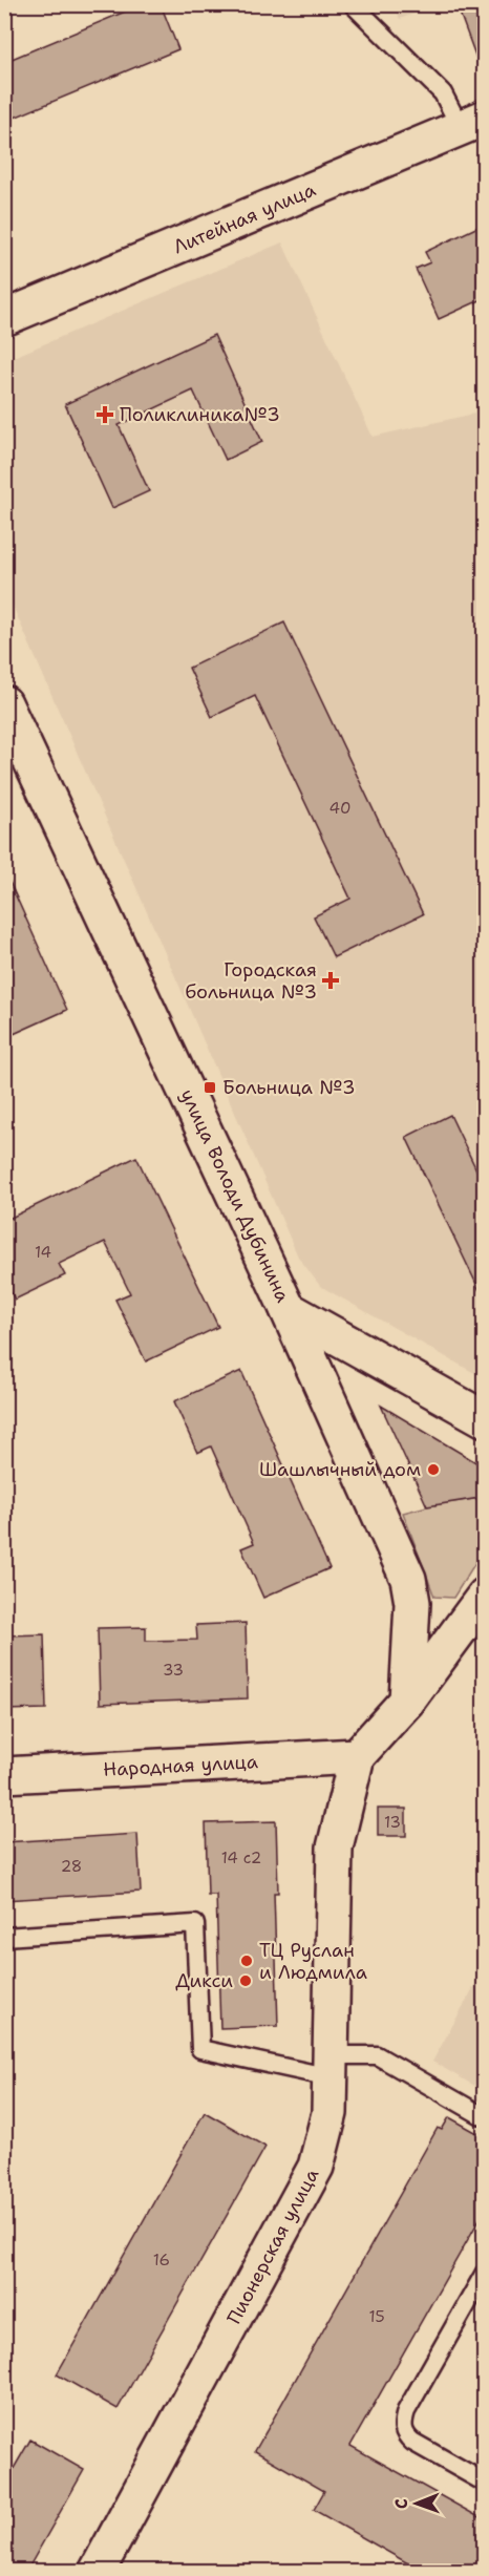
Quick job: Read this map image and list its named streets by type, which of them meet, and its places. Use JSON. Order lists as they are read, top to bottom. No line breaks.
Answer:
{"streets":{"street":["Литейная улица","улица Володи Дубинина","Народная улица","Пионерская улица"]},"crossings":[["улица Володи Дубинина","Пионерская улица"],["Народная улица","Пионерская улица"]],"places":{"health":["Поликлиника№3","Городская больница №3"],"transit":["Больница №3"],"other":["Шашлычный дом","ТЦ Руслан и Людмила","Дикси"]},"house_numbers":["40","14","33","13","14 с2","28","16","15"],"north":"left"}
